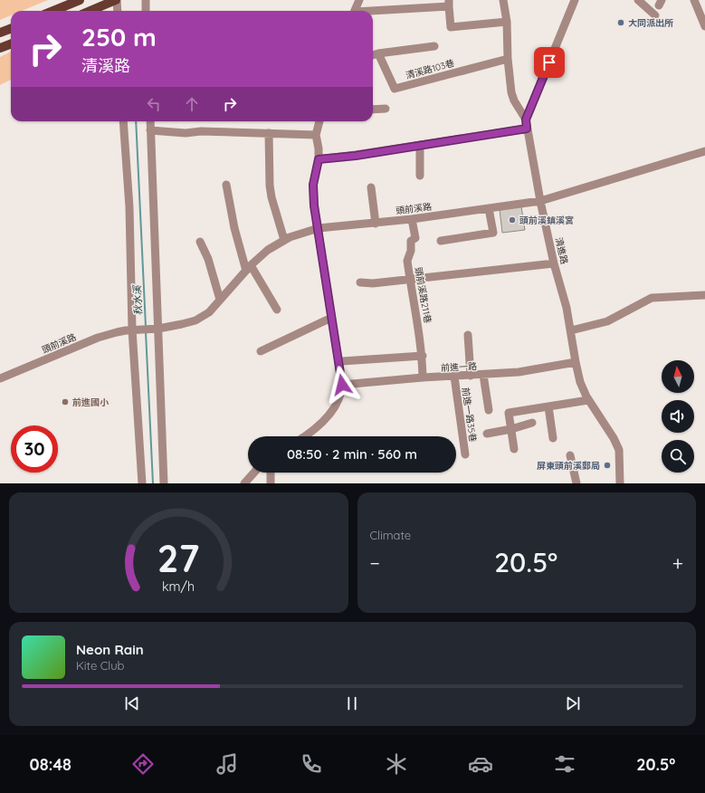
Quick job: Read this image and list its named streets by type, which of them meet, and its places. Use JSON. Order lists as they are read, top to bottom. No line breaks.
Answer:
{"streets":{"street":["清溪路103巷","頭前溪路","清進路","頭前溪路211巷","前進一路","前進一路35巷"]},"crossings":[["頭前溪路","清進路"],["頭前溪路","頭前溪路211巷"],["清進路","前進一路"],["頭前溪路211巷","前進一路"],["前進一路","前進一路35巷"]],"water":["秋水溪"],"places":["大同派出所","頭前溪鎮溪宮","前進國小","屏東頭前溪郵局"],"north":"top","page":{"turn":["250 m","清溪路"],"limit":"30","trip":"08:50 · 2 min · 560 m","tile":"Climate","heat":["−","20.5°","+"],"song":["Neon Rain","Kite Club"],"tabs":["08:48","20.5°"],"gauge":["27","km/h"]}}
